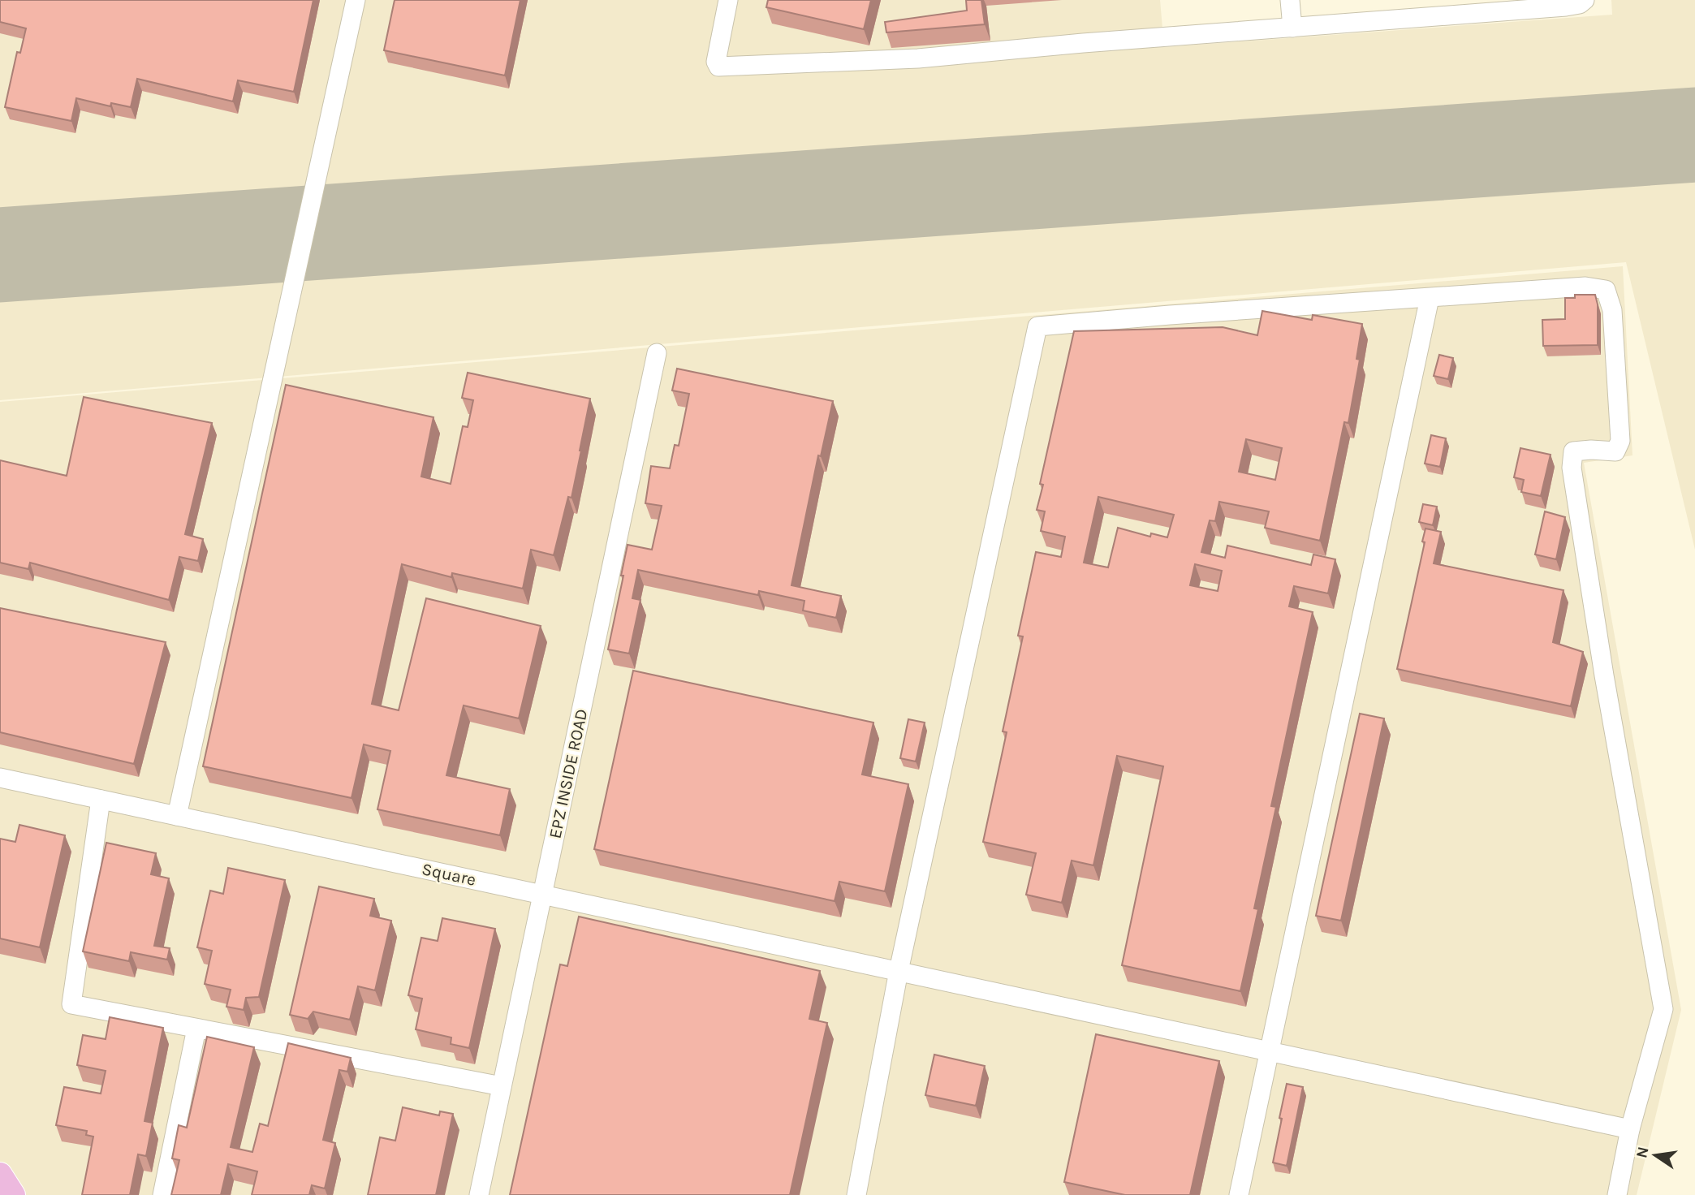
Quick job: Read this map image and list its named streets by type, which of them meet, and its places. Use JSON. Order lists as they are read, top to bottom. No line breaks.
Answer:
{"streets":{"lane":["EPZ INSIDE ROAD","Square"]},"crossings":[["EPZ INSIDE ROAD","Square"]],"north":"left"}
